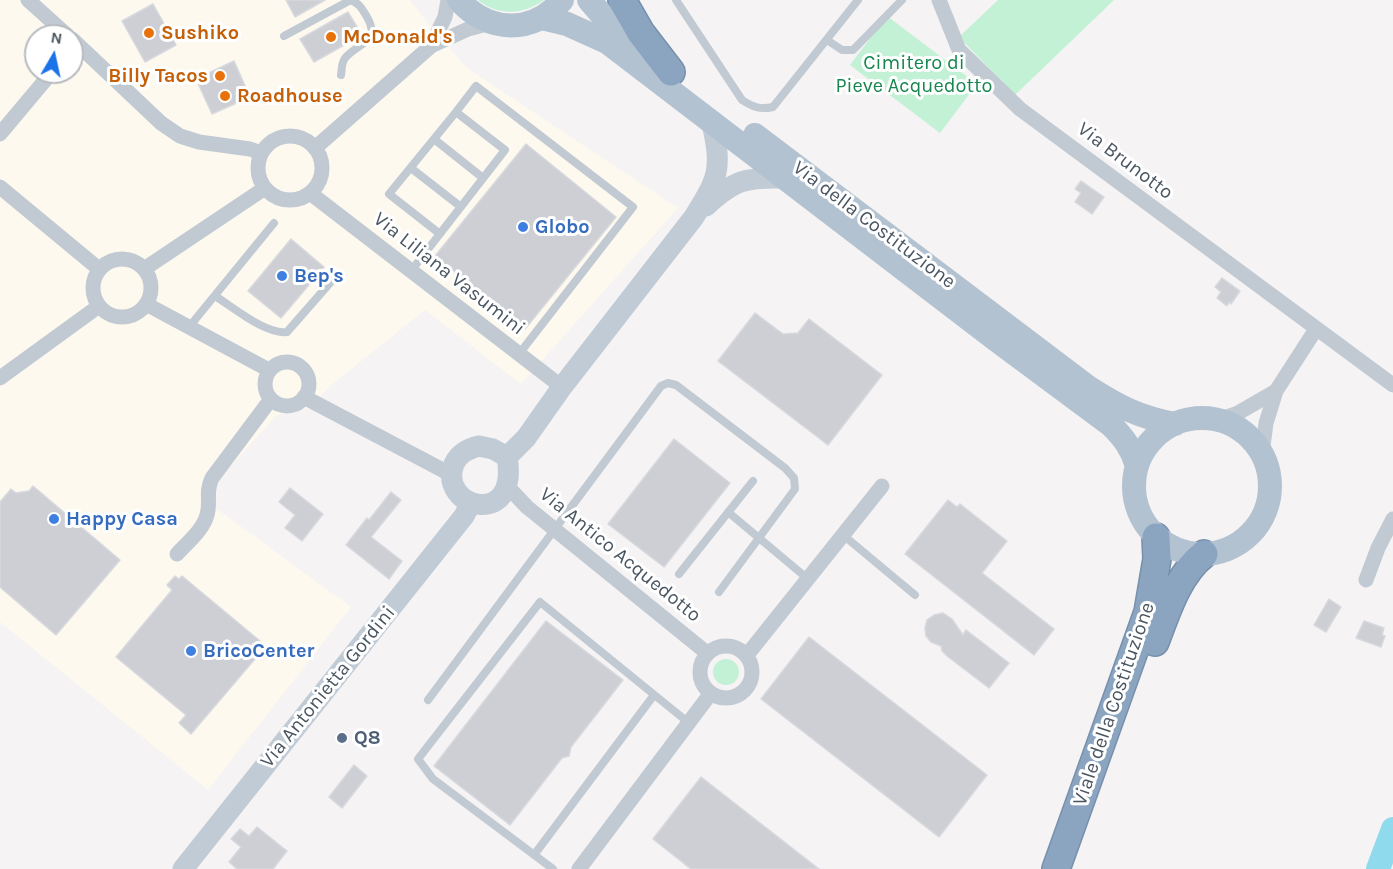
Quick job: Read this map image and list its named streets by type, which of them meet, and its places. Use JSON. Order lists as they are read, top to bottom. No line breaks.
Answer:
{"streets":{"highway":["Viale della Costituzione"],"main road":["Via della Costituzione"],"street":["Via Brunotto","Via Liliana Vasumini","Via Antico Acquedotto","Via Antonietta Gordini"]},"crossings":[["Via della Costituzione","Viale della Costituzione"],["Via Antico Acquedotto","Via Antonietta Gordini"]],"parks":["Cimitero di Pieve Acquedotto"],"places":["Sushiko","McDonald's","Billy Tacos","Roadhouse","Globo","Bep's","Happy Casa","BricoCenter","Q8"],"north":"top"}
